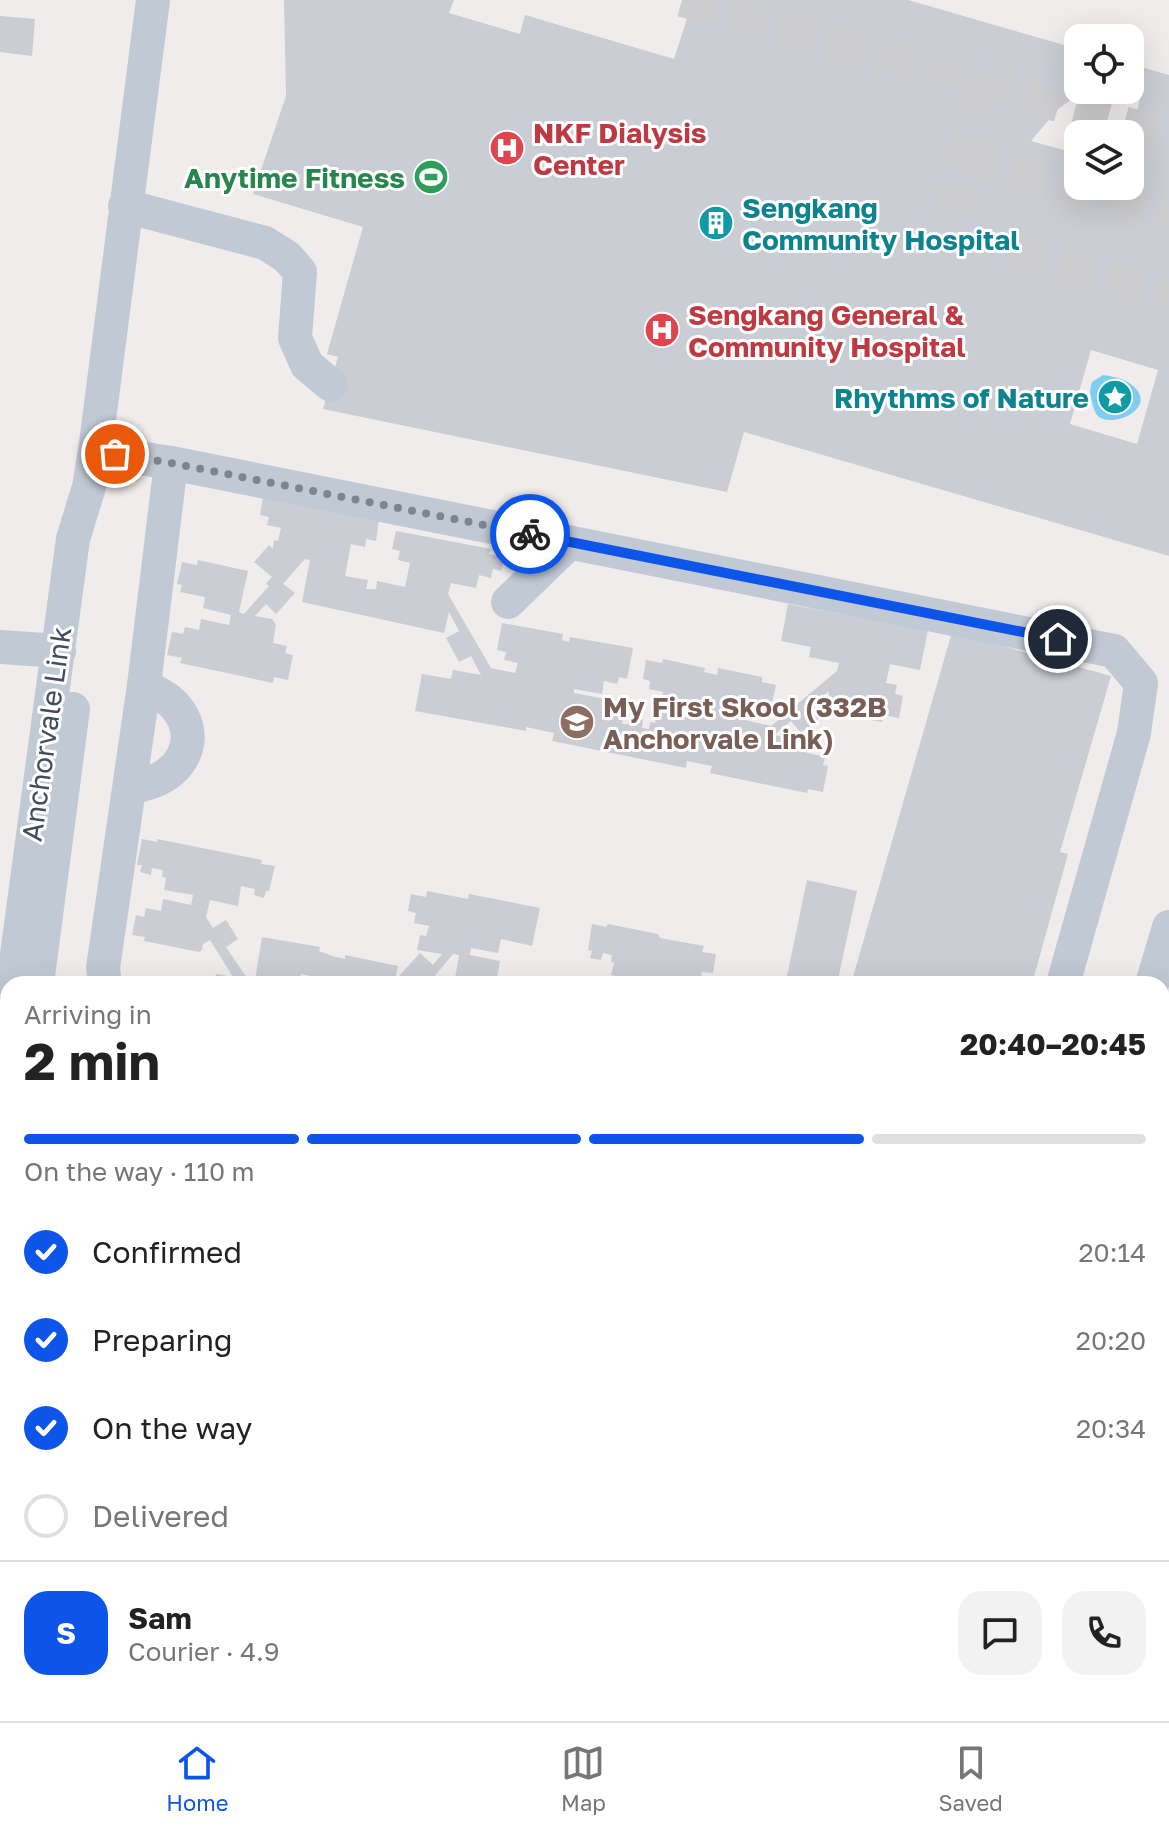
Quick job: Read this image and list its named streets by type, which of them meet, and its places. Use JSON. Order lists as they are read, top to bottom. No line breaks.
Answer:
{"streets":{"street":["Anchorvale Link"]},"places":{"hospital":["NKF Dialysis Center","Sengkang General & Community Hospital"],"sports":["Anytime Fitness"],"building":["Sengkang Community Hospital"],"place":["Rhythms of Nature"],"school or university":["My First Skool (332B Anchorvale Link)"]},"page":{"heading":["2 min","Arriving in","20:40–20:45"],"panel":["Sam","Courier · 4.9"],"bar":"On the way · 110 m","list":[["Confirmed","20:14"],["Preparing","20:20"],["On the way","20:34"],"Delivered"],"round":"S","tabs":["Home","Map","Saved"]}}
